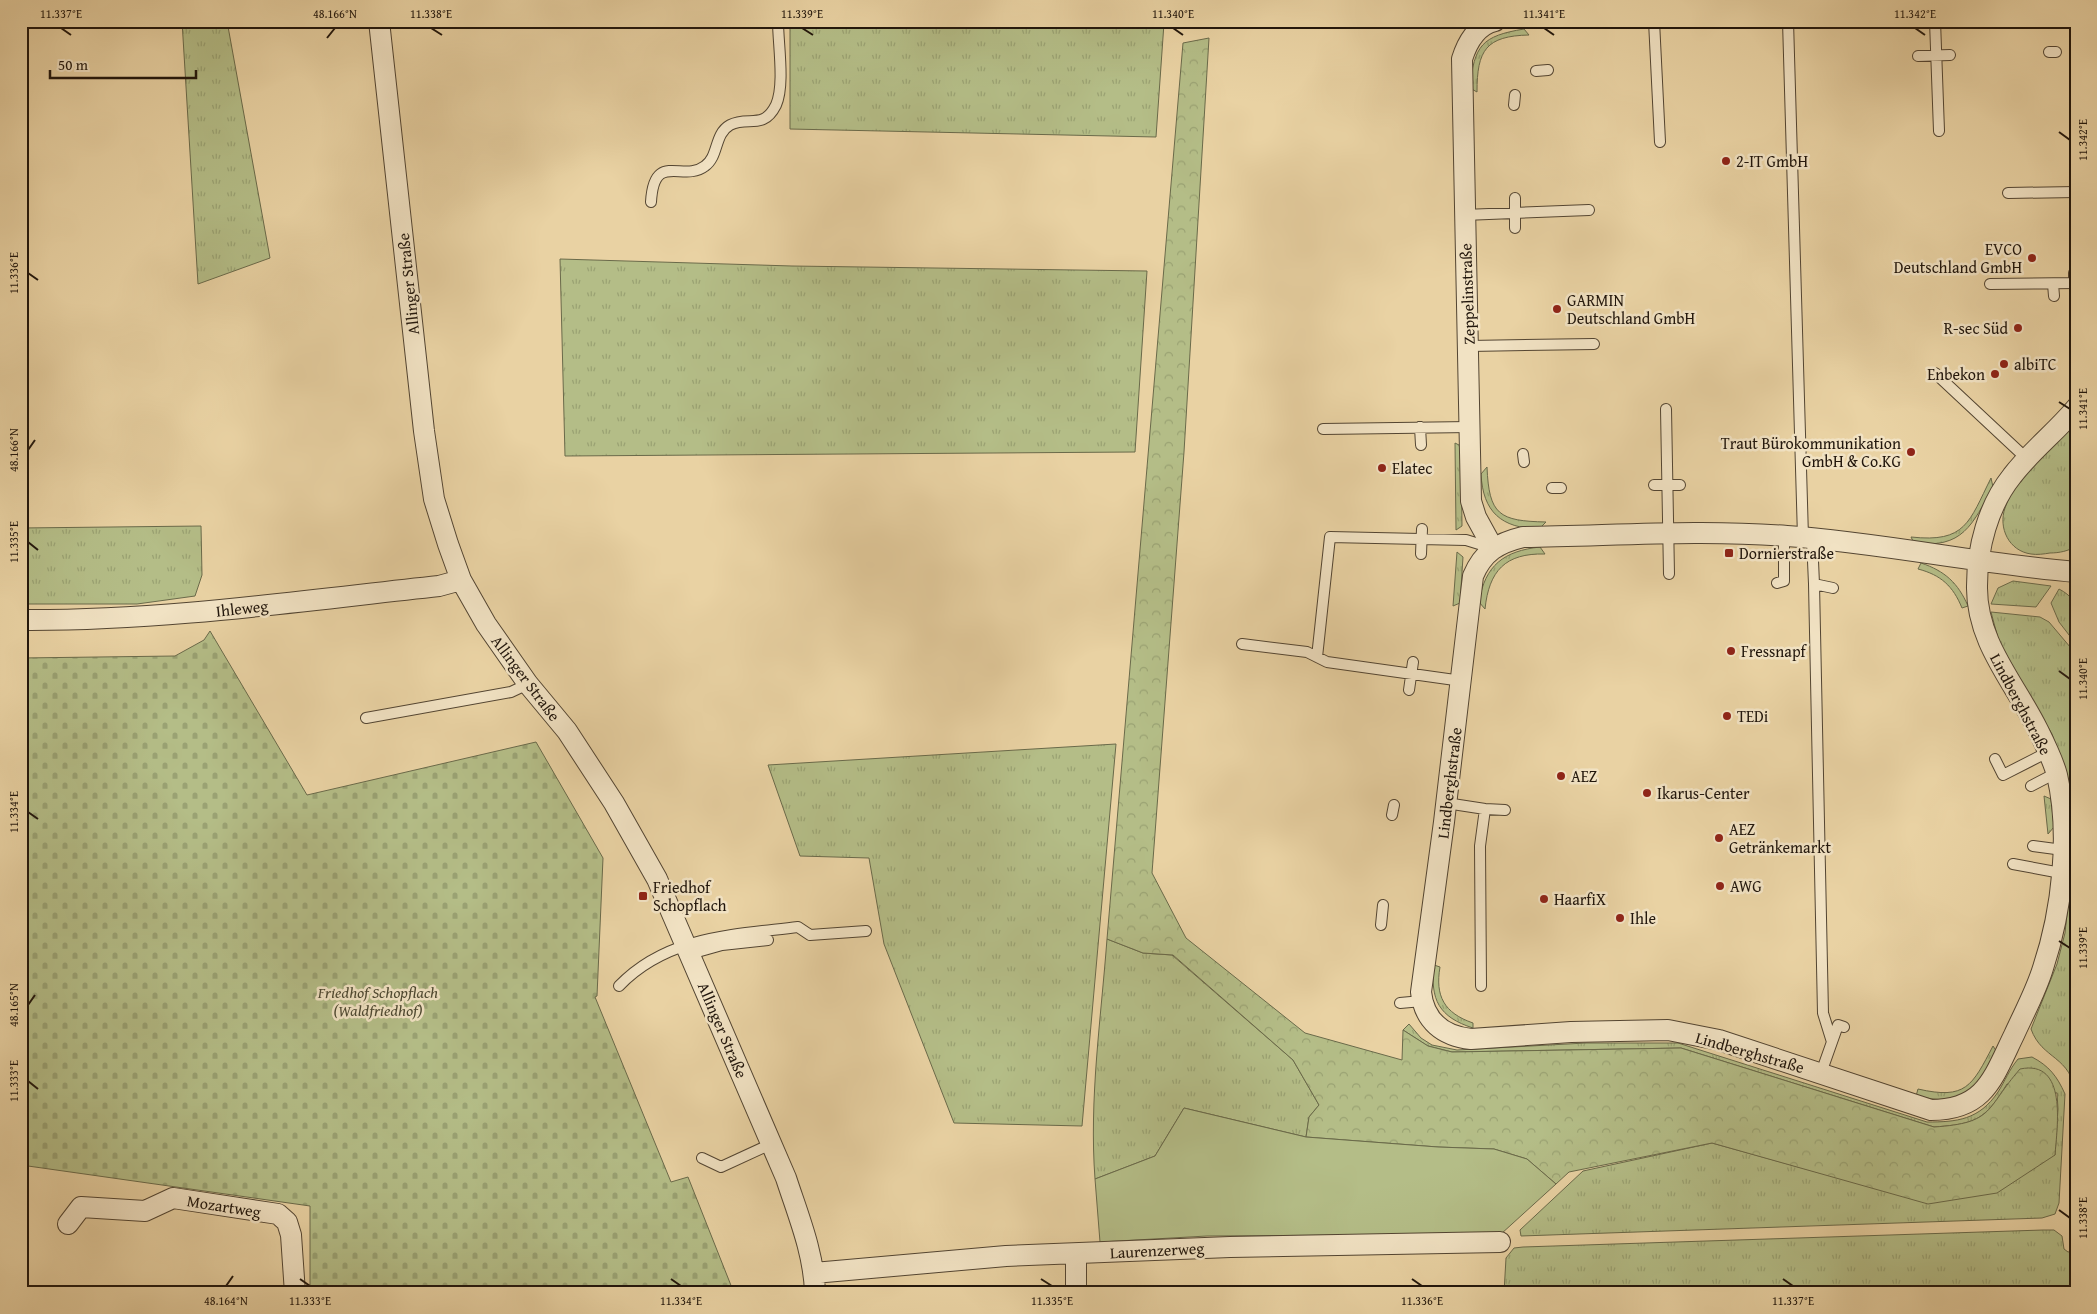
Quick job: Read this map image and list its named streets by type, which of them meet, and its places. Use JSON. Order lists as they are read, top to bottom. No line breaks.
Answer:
{"streets":{"street":["Allinger Straße","Zeppelinstraße","Ihleweg","Lindberghstraße","Mozartweg","Laurenzerweg"]},"crossings":[["Allinger Straße","Ihleweg"],["Allinger Straße","Laurenzerweg"],["Zeppelinstraße","Lindberghstraße"]],"parks":["Friedhof Schopflach (Waldfriedhof)"],"places":{"other":["2-IT GmbH","EVCO Deutschland GmbH","GARMIN Deutschland GmbH","R-sec Süd","albiTC","Enbekon","Traut Bürokommunikation GmbH & Co.KG","Elatec","Fressnapf","TEDi","AEZ","Ikarus-Center","AEZ Getränkemarkt","AWG","HaarfiX","Ihle"],"transit":["Dornierstraße","Friedhof Schopflach"]},"scale_bar":"50 m","coordinates":["11.337°E","48.166°N","11.338°E","11.339°E","11.340°E","11.341°E","11.342°E","11.336°E","11.335°E","11.334°E","48.165°N","11.333°E","48.164°N"]}
